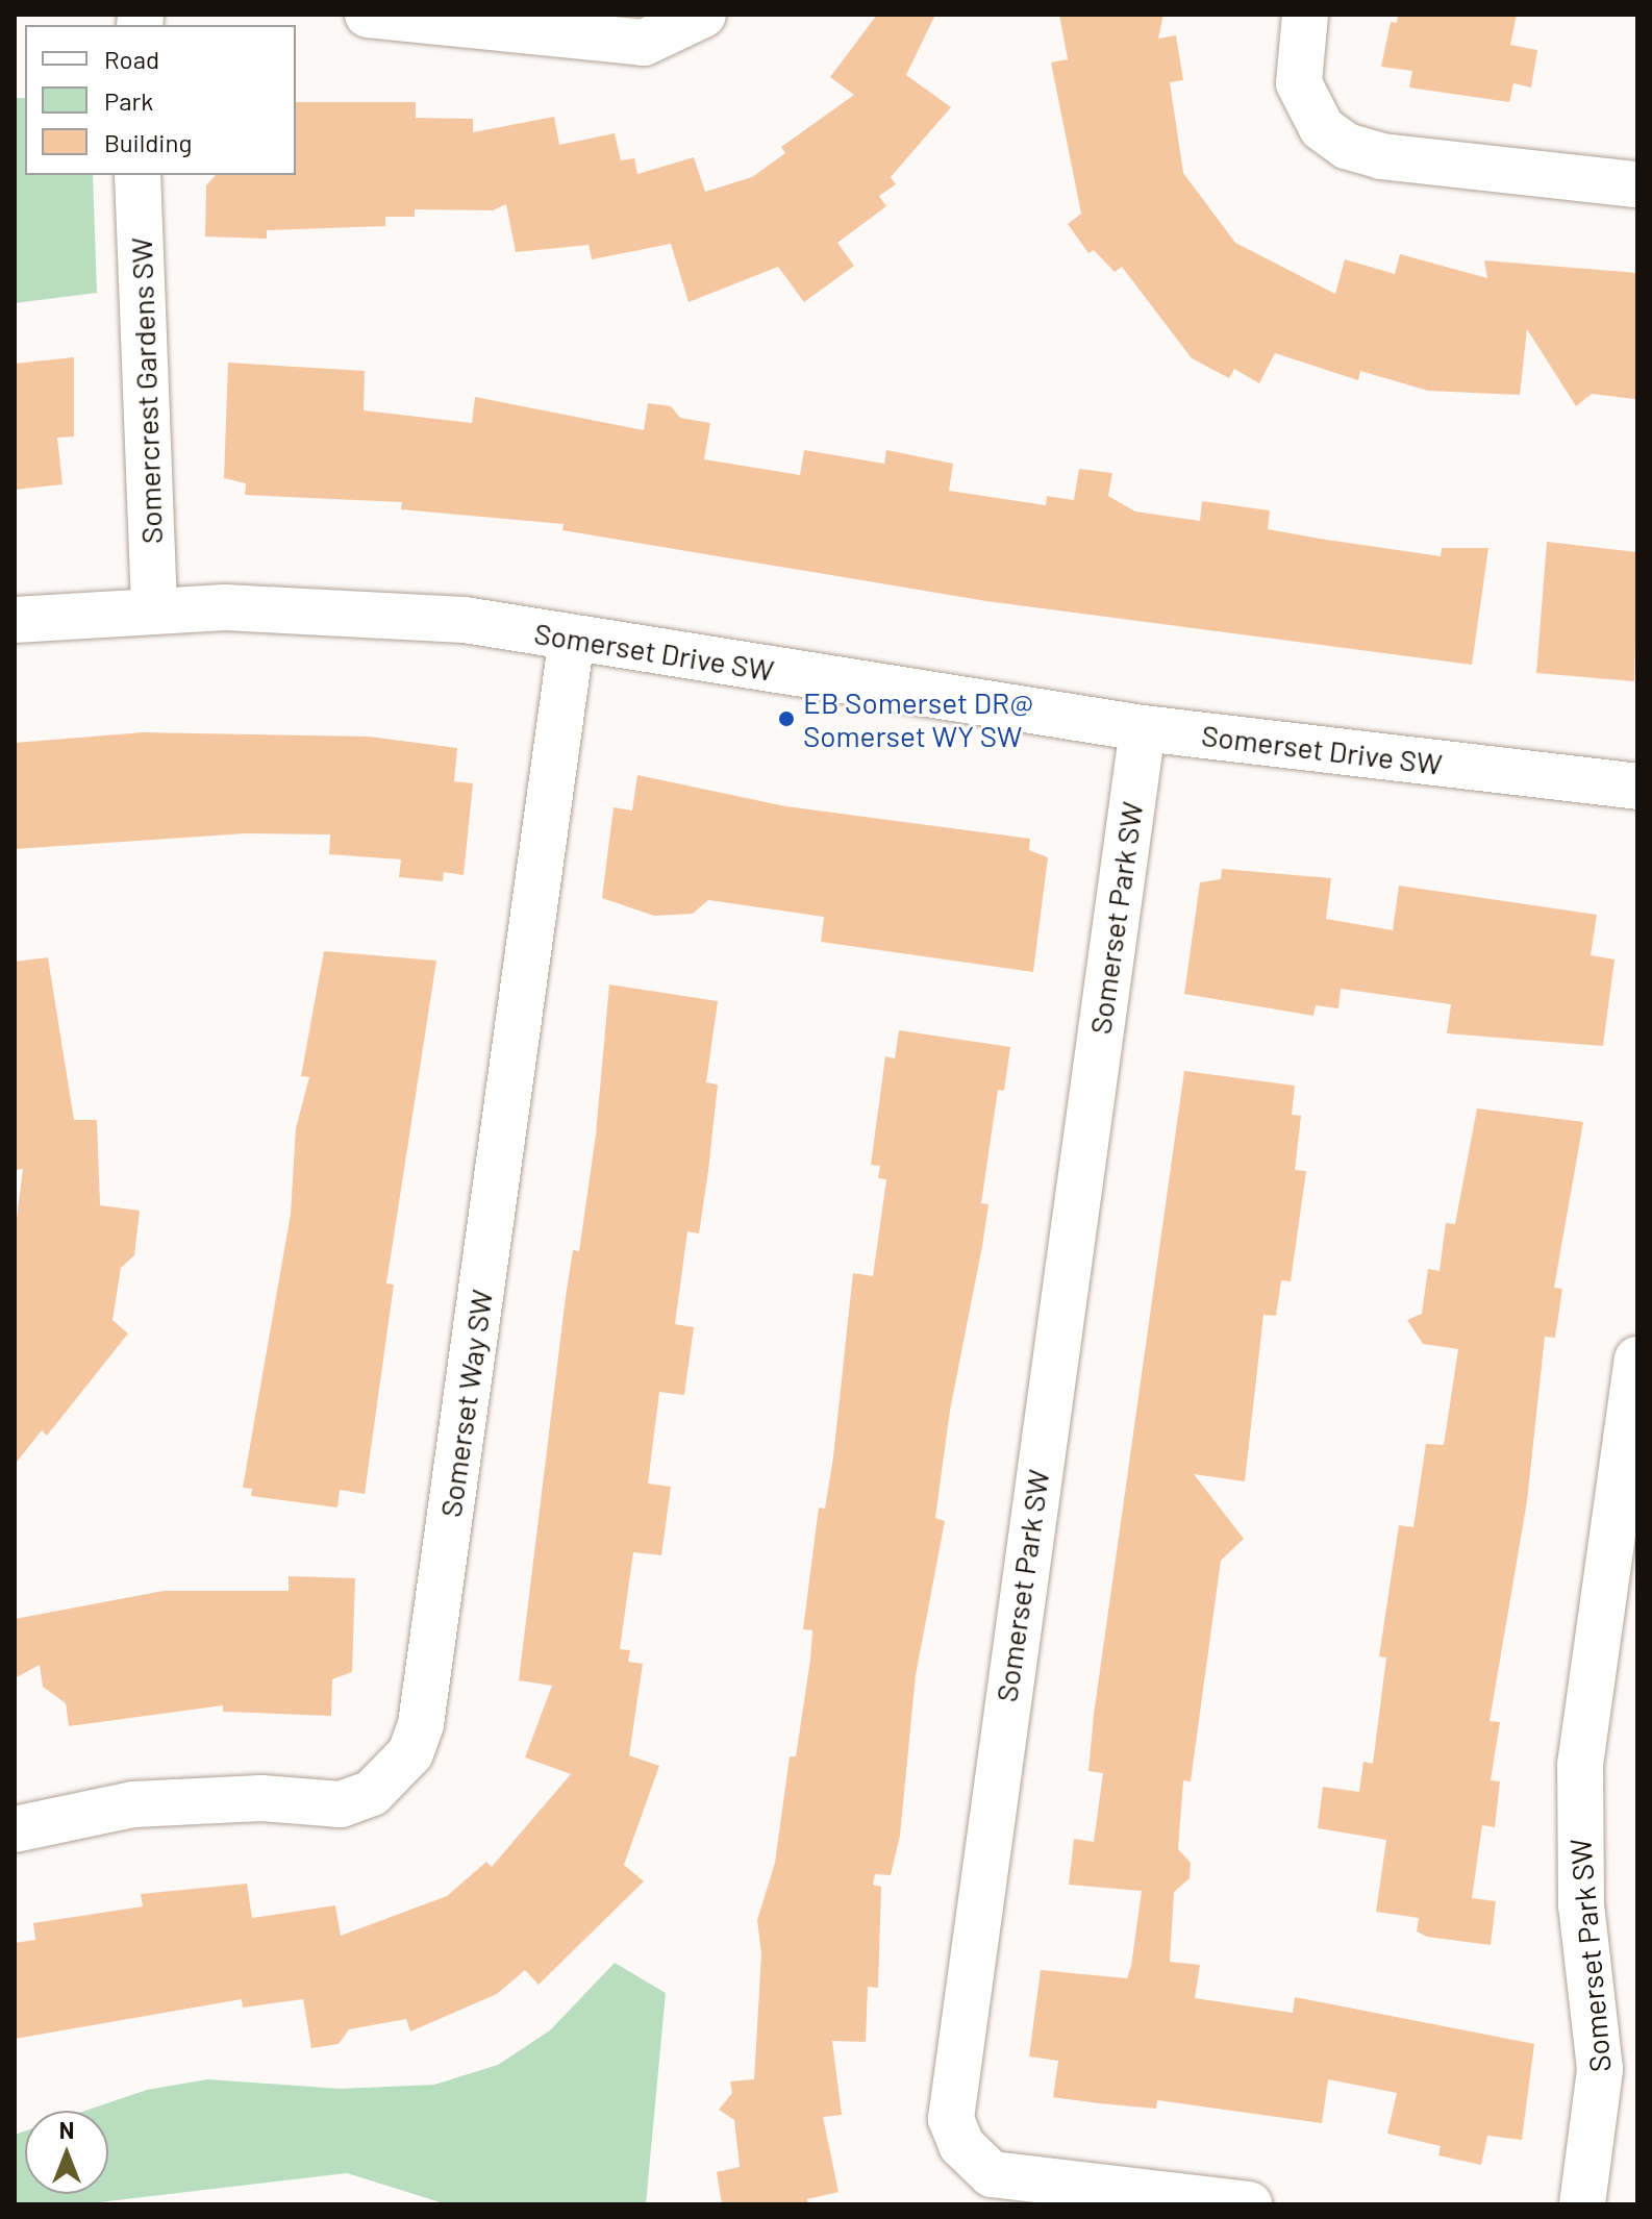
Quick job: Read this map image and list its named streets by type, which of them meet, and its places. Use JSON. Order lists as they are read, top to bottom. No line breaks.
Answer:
{"streets":{"street":["Somercrest Gardens SW","Somerset Drive SW","Somerset Park SW","Somerset Way SW"]},"crossings":[["Somercrest Gardens SW","Somerset Drive SW"],["Somerset Drive SW","Somerset Park SW"],["Somerset Drive SW","Somerset Way SW"]],"places":["EB Somerset DR@ Somerset WY SW"],"legend":["Road","Park","Building"],"north":"top"}
